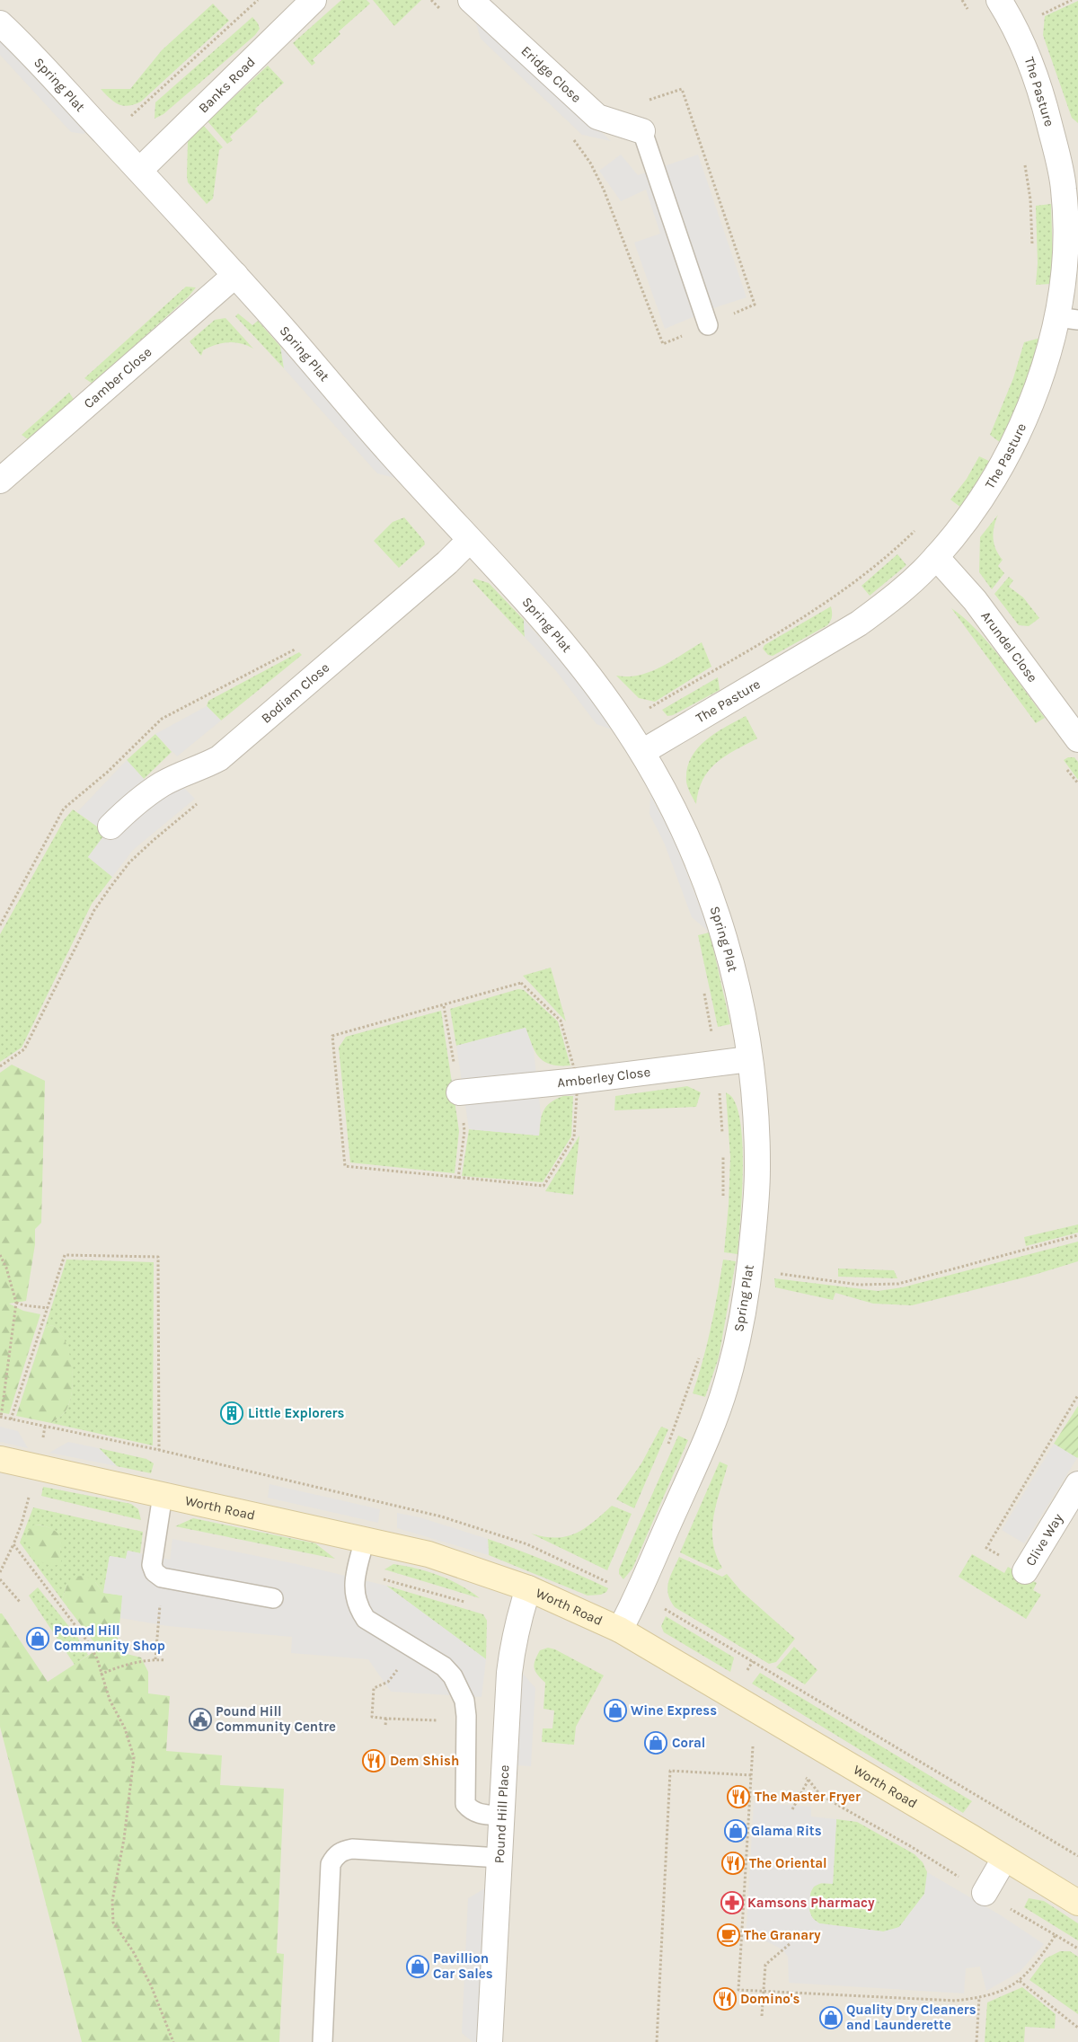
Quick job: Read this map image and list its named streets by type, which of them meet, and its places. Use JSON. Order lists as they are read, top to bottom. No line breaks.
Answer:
{"streets":{"street":["Eridge Close","Spring Plat","Banks Road","The Pasture","Camber Close","Arundel Close","Bodiam Close","Amberley Close","Worth Road","Clive Way","Pound Hill Place"]},"crossings":[["Spring Plat","Banks Road"],["Spring Plat","The Pasture"],["Spring Plat","Camber Close"],["Spring Plat","Bodiam Close"],["Spring Plat","Amberley Close"],["Spring Plat","Worth Road"],["The Pasture","Arundel Close"],["Worth Road","Pound Hill Place"]],"places":{"building":["Little Explorers"],"shop":["Pound Hill Community Shop","Wine Express","Coral","Glama Rits","Pavillion Car Sales","Quality Dry Cleaners and Launderette"],"public building":["Pound Hill Community Centre"],"restaurant":["Dem Shish","The Master Fryer","The Oriental","Domino's"],"pharmacy":["Kamsons Pharmacy"],"cafe":["The Granary"]}}
